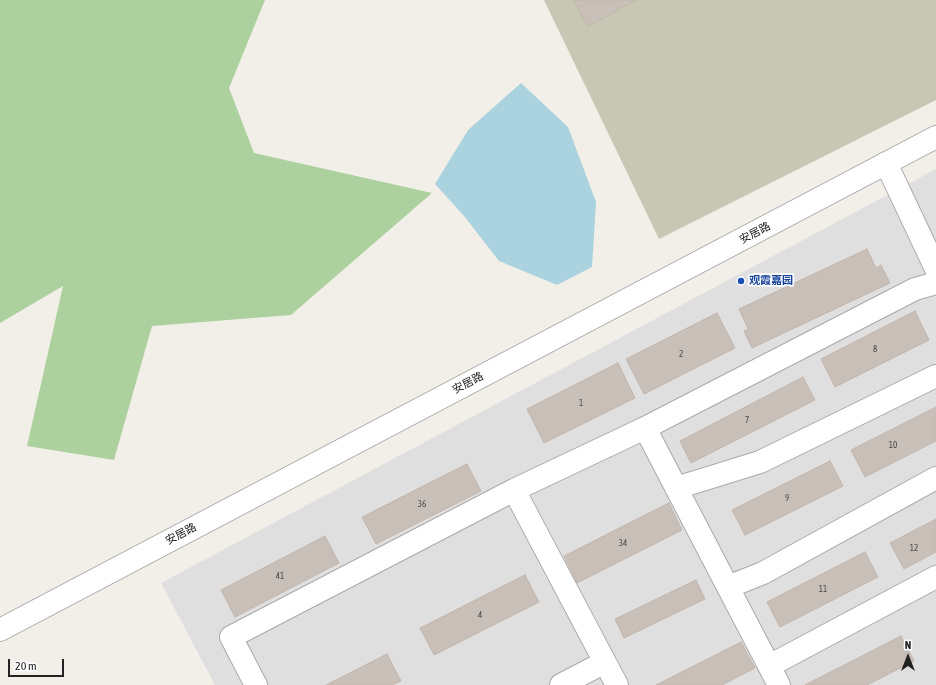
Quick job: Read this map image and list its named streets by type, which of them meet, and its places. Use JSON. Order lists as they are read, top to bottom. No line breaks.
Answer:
{"streets":{"street":["安居路"]},"places":["观霞嘉园"],"house_numbers":["8","2","1","7","10","9","36","34","12","41","11","4"],"scale_bar":"20 m","north":"top"}
